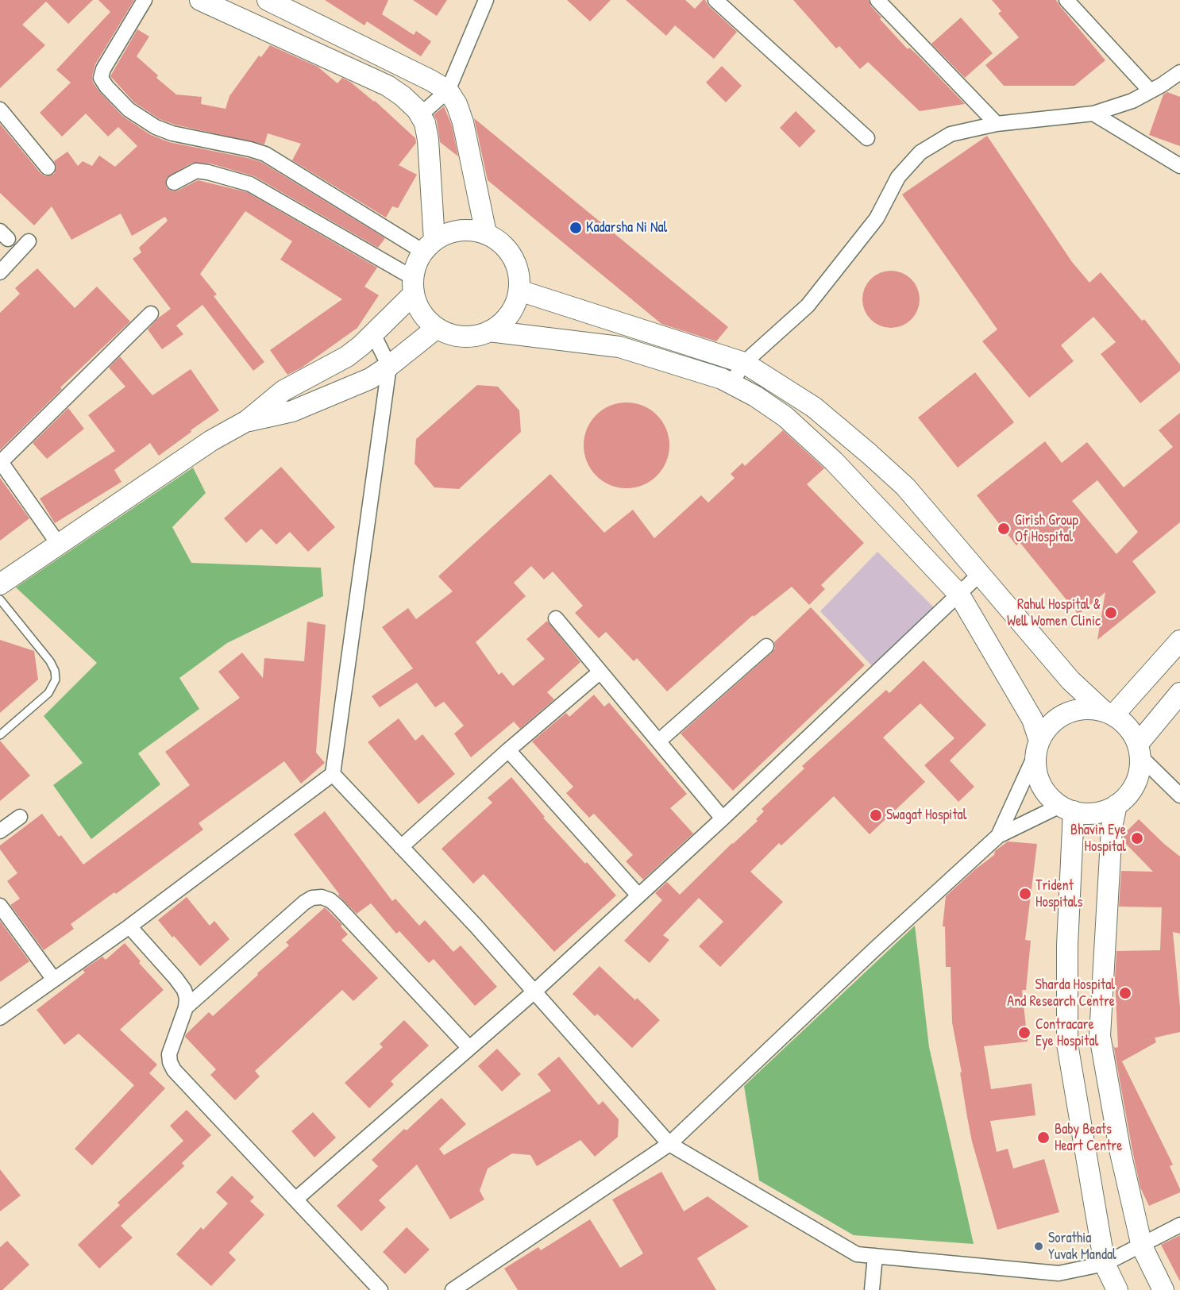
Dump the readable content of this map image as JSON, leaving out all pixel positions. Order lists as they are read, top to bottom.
{
  "places": [
    "Kadarsha Ni Nal",
    "Girish Group Of Hospital",
    "Rahul Hospital & Well Women Clinic",
    "Swagat Hospital",
    "Bhavin Eye Hospital",
    "Trident Hospitals",
    "Sharda Hospital And Research Centre",
    "Contracare Eye Hospital",
    "Baby Beats Heart Centre",
    "Sorathia Yuvak Mandal"
  ]
}
